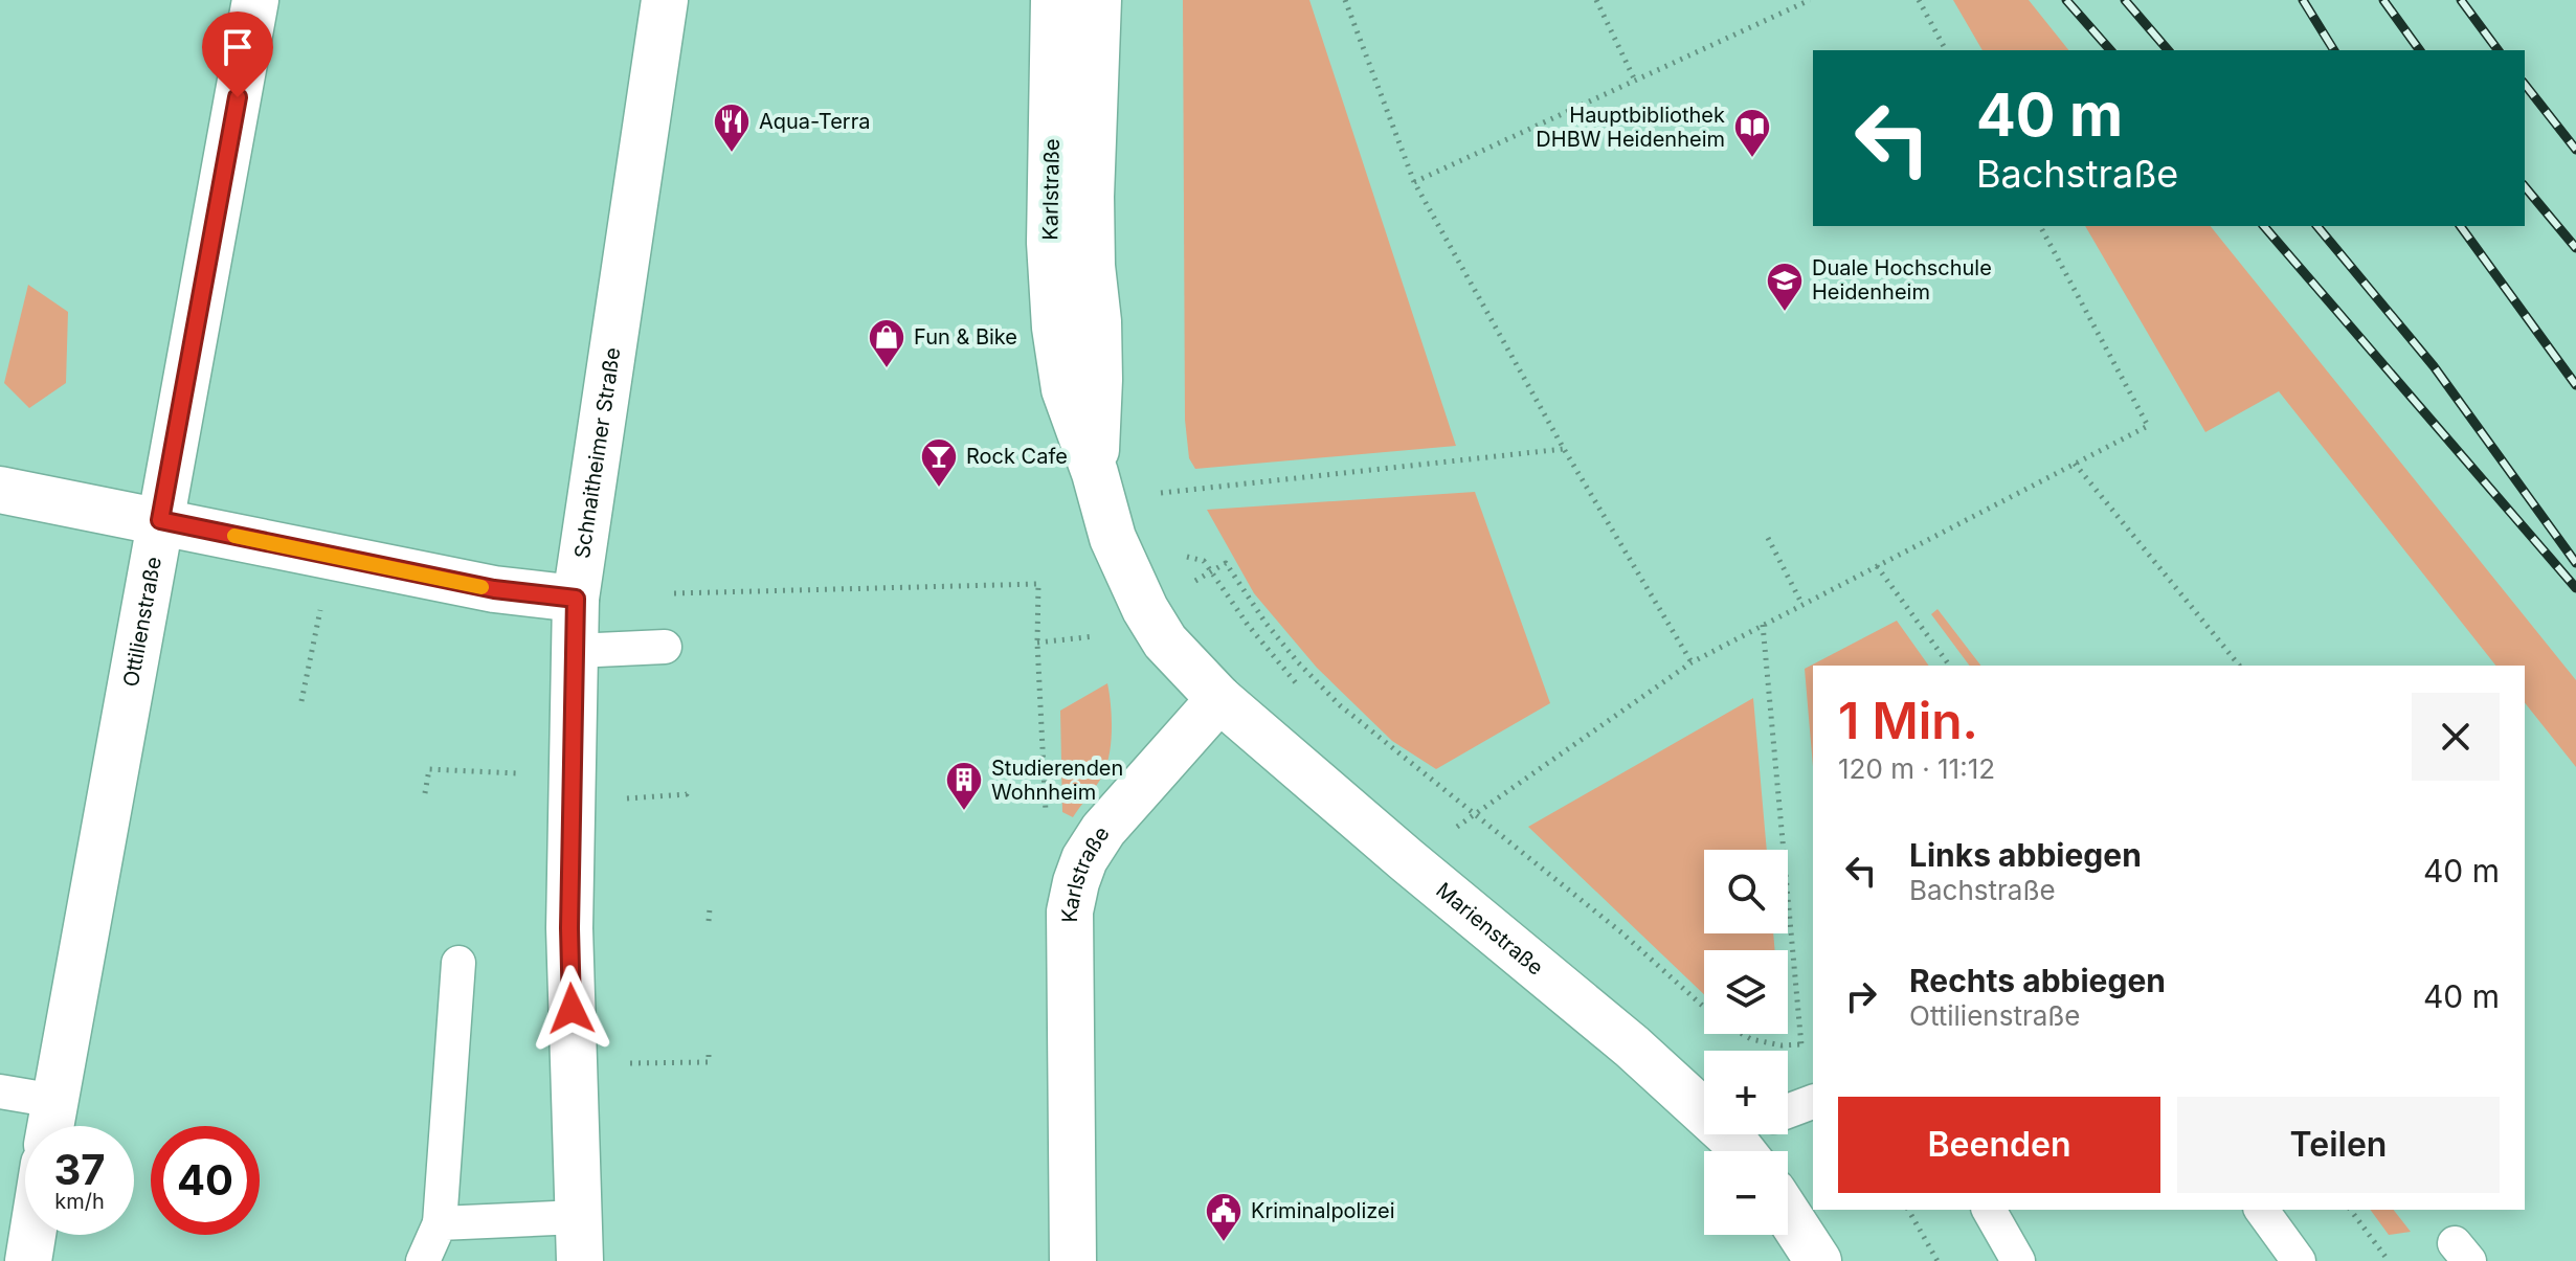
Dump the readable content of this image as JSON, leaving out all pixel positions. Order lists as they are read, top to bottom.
{
  "streets": {
    "street": [
      "Karlstraße",
      "Schnaitheimer Straße",
      "Ottilienstraße",
      "Marienstraße"
    ]
  },
  "crossings": [
    ["Karlstraße", "Marienstraße"]
  ],
  "places": {
    "restaurant": ["Aqua-Terra"],
    "library": ["Hauptbibliothek DHBW Heidenheim"],
    "school or university": ["Duale Hochschule Heidenheim"],
    "shop": ["Fun & Bike"],
    "bar": ["Rock Cafe"],
    "building": ["Studierenden Wohnheim"],
    "public building": ["Kriminalpolizei"]
  },
  "page": {
    "turn": ["40 m", "Bachstraße"],
    "heading": ["1 Min.", "120 m · 11:12"],
    "list": [
      {
        "name": "Links abbiegen",
        "note": "Bachstraße",
        "value": "40 m"
      },
      {
        "name": "Rechts abbiegen",
        "note": "Ottilienstraße",
        "value": "40 m"
      }
    ],
    "map_buttons": ["+", "−"],
    "buttons": ["Beenden", "Teilen"],
    "speed": "37 km/h",
    "limit": "40"
  }
}
